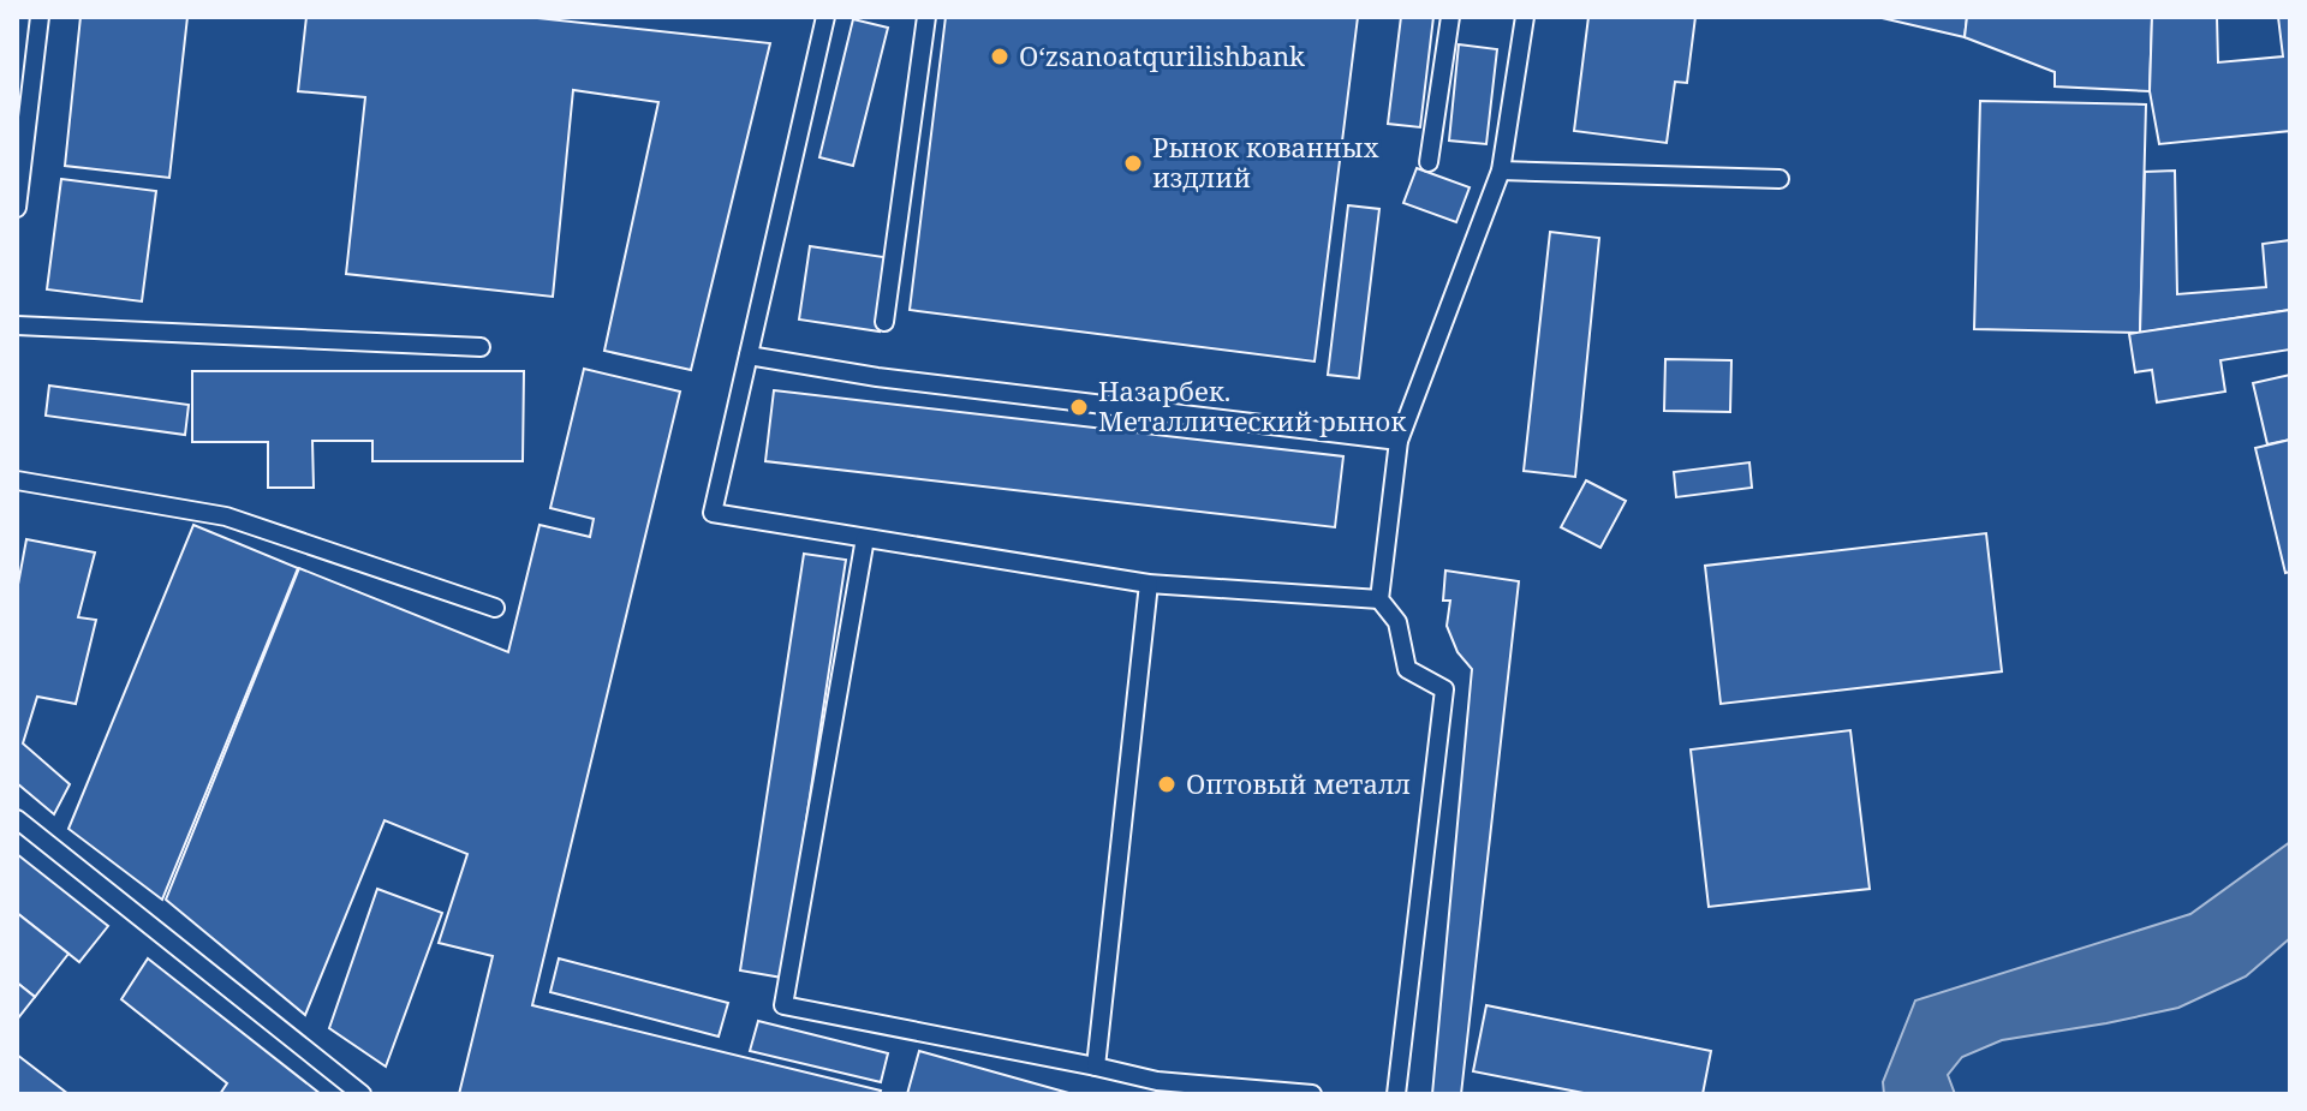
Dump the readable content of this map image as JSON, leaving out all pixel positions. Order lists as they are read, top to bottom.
{
  "places": [
    "Oʻzsanoatqurilishbank",
    "Рынок кованных издлий",
    "Назарбек. Металлический рынок",
    "Оптовый металл"
  ]
}
